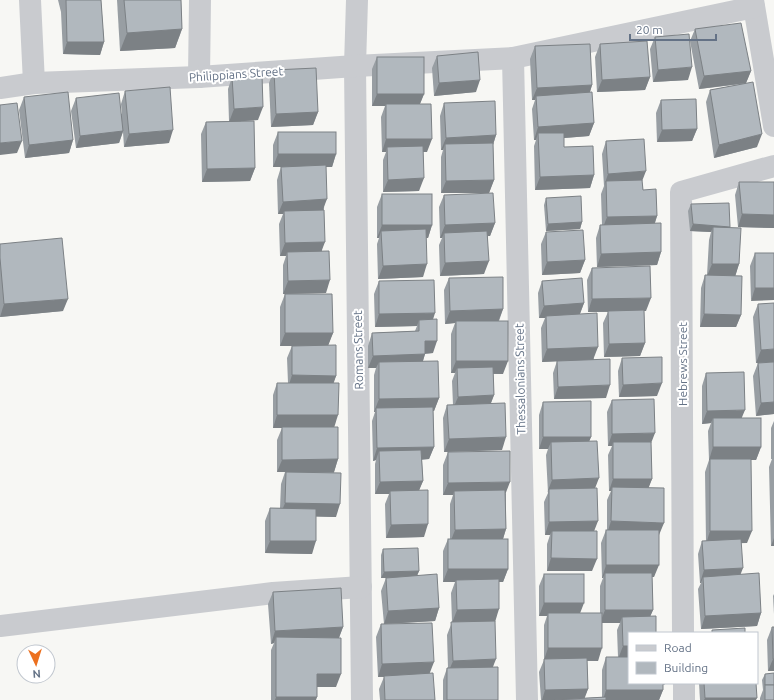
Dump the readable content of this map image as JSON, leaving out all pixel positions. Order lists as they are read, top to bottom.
{
  "streets": {
    "street": [
      "Philippians Street",
      "Romans Street",
      "Hebrews Street",
      "Thessalonians Street"
    ]
  },
  "crossings": [
    ["Philippians Street", "Romans Street"],
    ["Philippians Street", "Thessalonians Street"]
  ],
  "legend": ["Road", "Building"],
  "scale_bar": "20 m",
  "north": "bottom"
}
